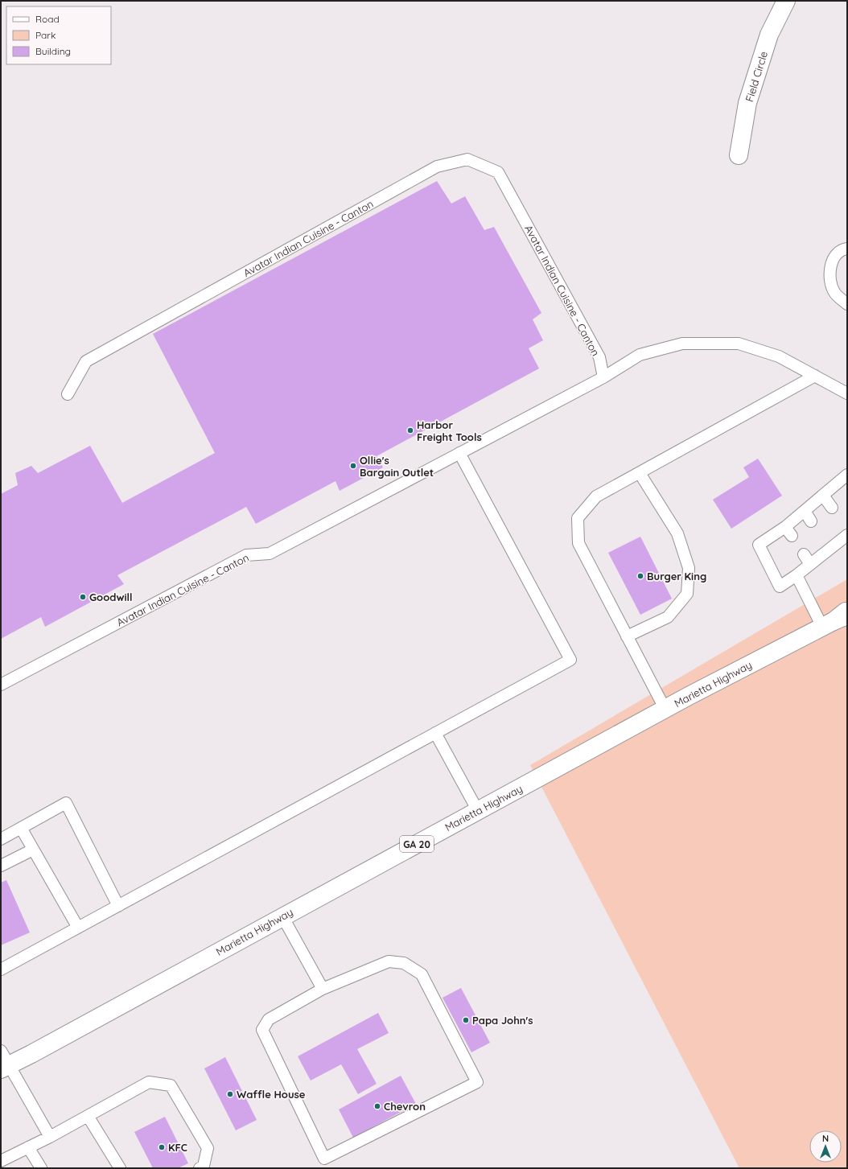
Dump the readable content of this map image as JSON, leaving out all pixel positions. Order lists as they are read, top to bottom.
{
  "streets": {
    "main road": ["Field Circle", "Marietta Highway", "GA 20"],
    "lane": ["Avatar Indian Cuisine - Canton"]
  },
  "places": [
    "Harbor Freight Tools",
    "Ollie's Bargain Outlet",
    "Burger King",
    "Goodwill",
    "Papa John's",
    "Waffle House",
    "Chevron",
    "KFC"
  ],
  "legend": ["Road", "Park", "Building"],
  "north": "top"
}
